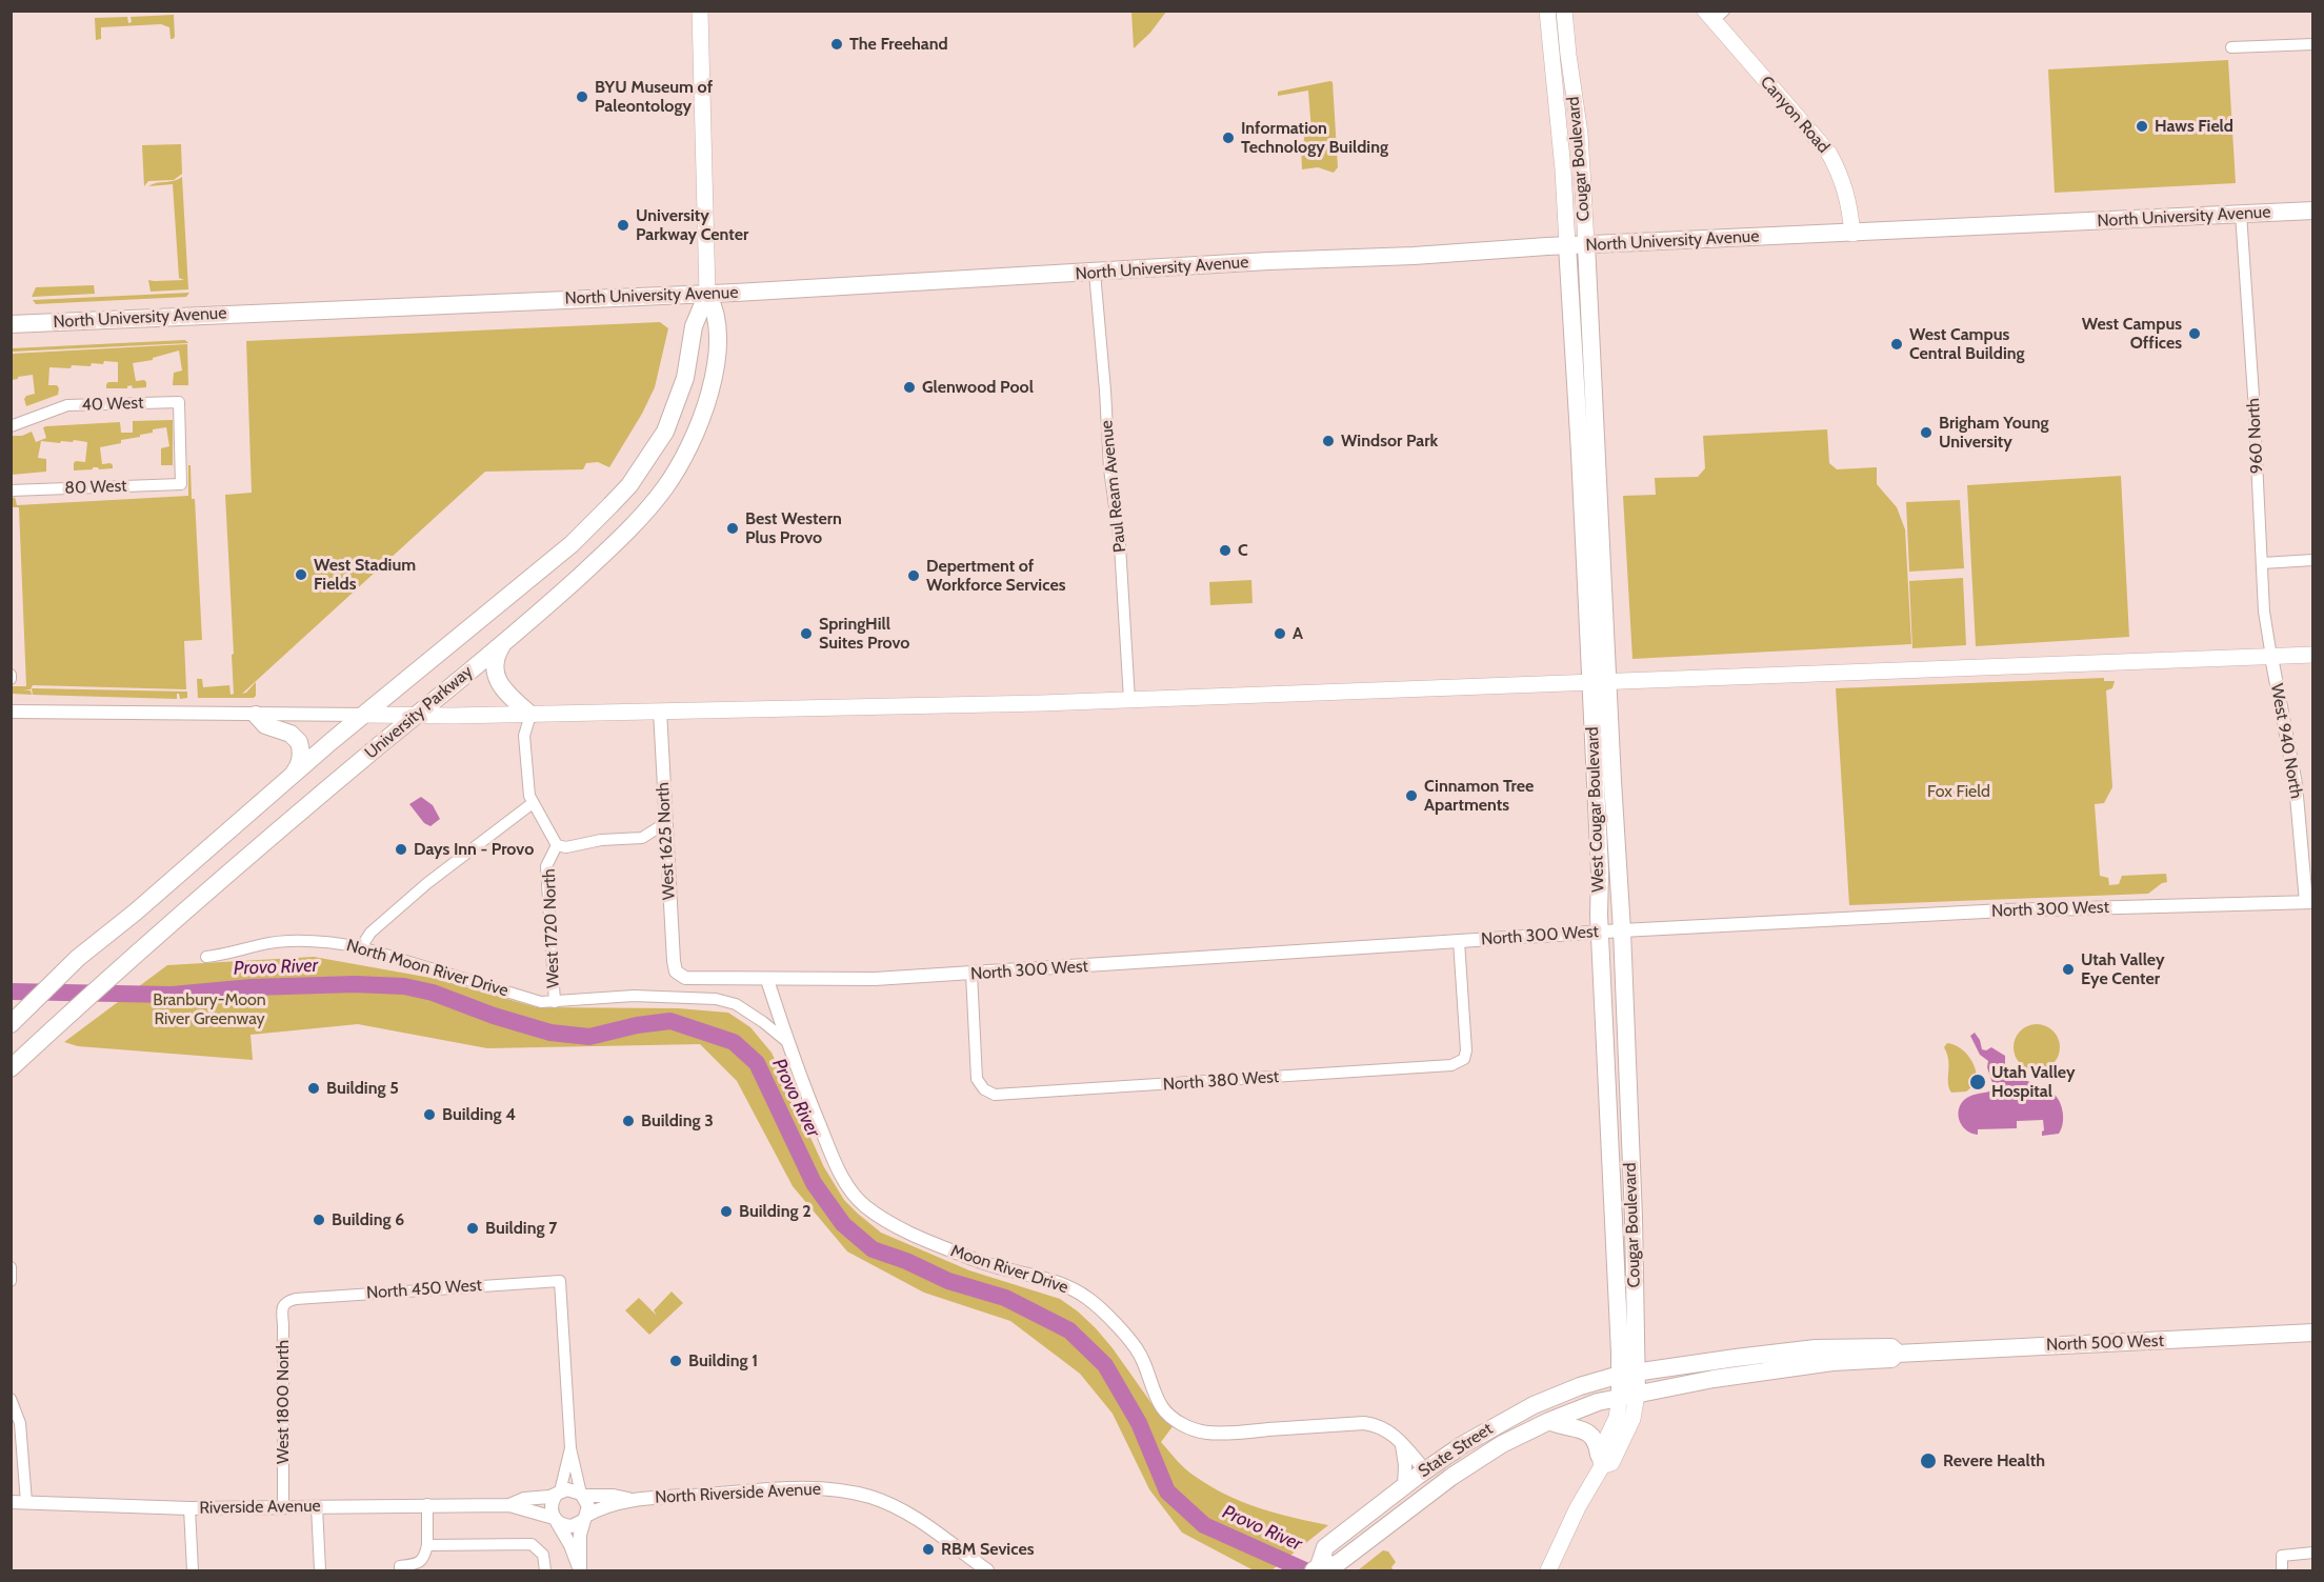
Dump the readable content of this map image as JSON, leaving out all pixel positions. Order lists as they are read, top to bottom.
{
  "streets": {
    "main road": [
      "Canyon Road",
      "Cougar Boulevard",
      "North University Avenue",
      "University Parkway",
      "West Cougar Boulevard",
      "North 500 West",
      "State Street"
    ],
    "street": [
      "40 West",
      "960 North",
      "Paul Ream Avenue",
      "80 West",
      "West 940 North",
      "West 1625 North",
      "North 300 West",
      "West 1720 North",
      "North Moon River Drive",
      "North 380 West",
      "Moon River Drive",
      "North 450 West",
      "West 1800 North",
      "North Riverside Avenue",
      "Riverside Avenue"
    ]
  },
  "crossings": [
    ["Canyon Road", "North University Avenue"],
    ["Cougar Boulevard", "North University Avenue"],
    ["Cougar Boulevard", "West Cougar Boulevard"],
    ["Cougar Boulevard", "North 500 West"],
    ["Cougar Boulevard", "State Street"],
    ["North University Avenue", "960 North"],
    ["North University Avenue", "Paul Ream Avenue"],
    ["North University Avenue", "University Parkway"],
    ["40 West", "80 West"],
    ["960 North", "West 940 North"],
    ["West 940 North", "North 300 West"],
    ["West Cougar Boulevard", "North 300 West"],
    ["West 1625 North", "North 300 West"],
    ["North 300 West", "North 380 West"],
    ["West 1720 North", "North Moon River Drive"],
    ["North Moon River Drive", "Moon River Drive"],
    ["Moon River Drive", "State Street"],
    ["North 450 West", "West 1800 North"],
    ["North 500 West", "State Street"],
    ["West 1800 North", "Riverside Avenue"],
    ["North Riverside Avenue", "Riverside Avenue"]
  ],
  "water": ["Provo River"],
  "parks": ["Fox Field", "Branbury-Moon River Greenway"],
  "places": [
    "The Freehand",
    "BYU Museum of Paleontology",
    "Haws Field",
    "Information Technology Building",
    "University Parkway Center",
    "West Campus Offices",
    "West Campus Central Building",
    "Glenwood Pool",
    "Brigham Young University",
    "Windsor Park",
    "Best Western Plus Provo",
    "C",
    "West Stadium Fields",
    "Depertment of Workforce Services",
    "SpringHill Suites Provo",
    "A",
    "Cinnamon Tree Apartments",
    "Days Inn - Provo",
    "Utah Valley Eye Center",
    "Utah Valley Hospital",
    "Building 5",
    "Building 4",
    "Building 3",
    "Building 2",
    "Building 6",
    "Building 7",
    "Building 1",
    "Revere Health",
    "RBM Sevices"
  ]
}
